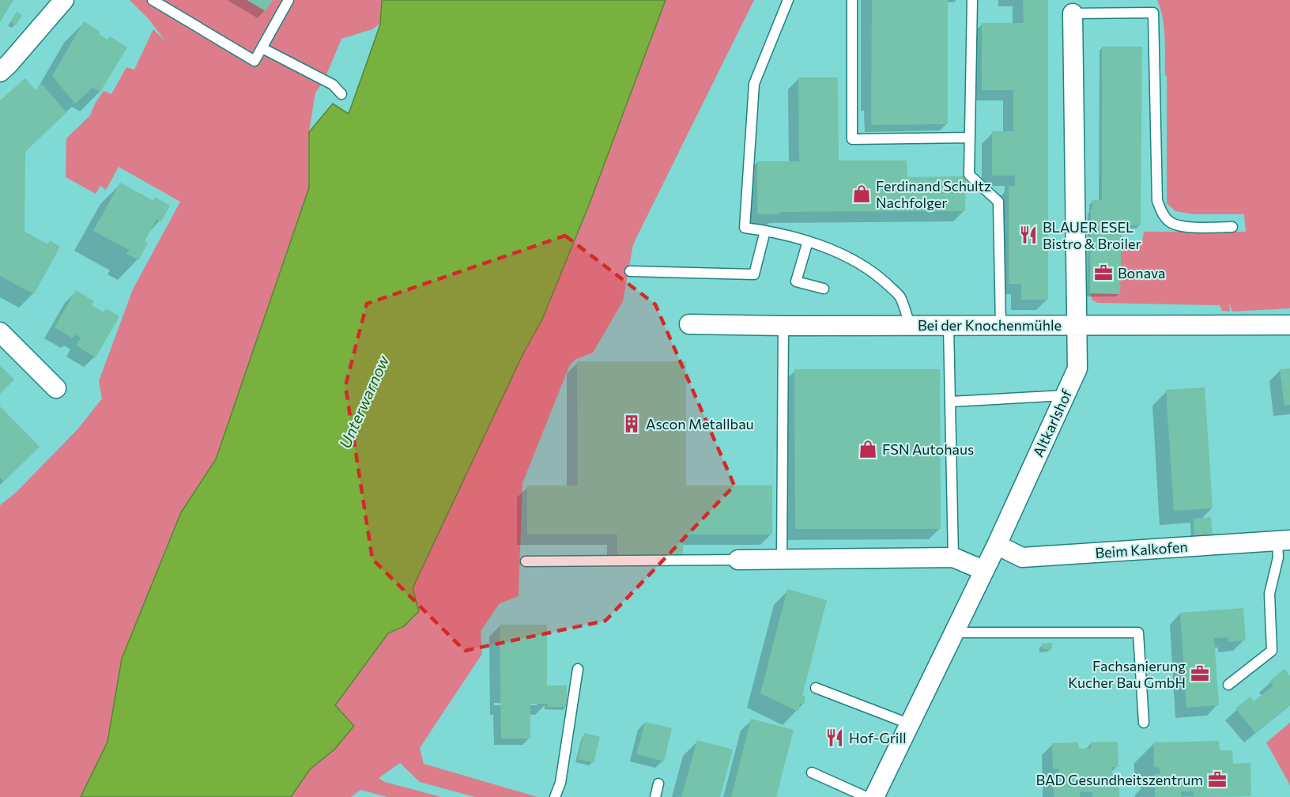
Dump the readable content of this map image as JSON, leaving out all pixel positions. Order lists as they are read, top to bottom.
{
  "streets": {
    "street": ["Bei der Knochenmühle", "Altkarlshof", "Beim Kalkofen"]
  },
  "crossings": [
    ["Bei der Knochenmühle", "Altkarlshof"],
    ["Altkarlshof", "Beim Kalkofen"]
  ],
  "water": ["Unterwarnow"],
  "places": {
    "shop": ["Ferdinand Schultz Nachfolger", "FSN Autohaus"],
    "restaurant": ["BLAUER ESEL Bistro & Broiler", "Hof-Grill"],
    "office": ["Bonava", "Fachsanierung Kucher Bau GmbH", "BAD Gesundheitszentrum"],
    "building": ["Ascon Metallbau"]
  }
}
